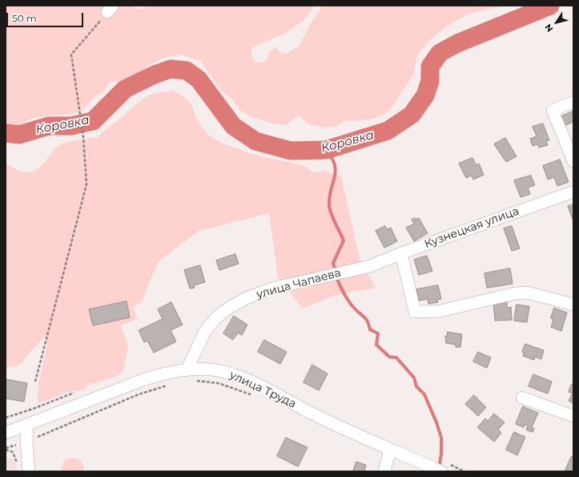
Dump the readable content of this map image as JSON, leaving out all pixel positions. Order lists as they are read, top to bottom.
{
  "streets": {
    "street": ["Кузнецкая улица", "улица Чапаева", "улица Труда"]
  },
  "crossings": [
    ["Кузнецкая улица", "улица Чапаева"],
    ["улица Чапаева", "улица Труда"]
  ],
  "water": ["Коровка"],
  "scale_bar": "50 m",
  "north": "bottom left"
}
